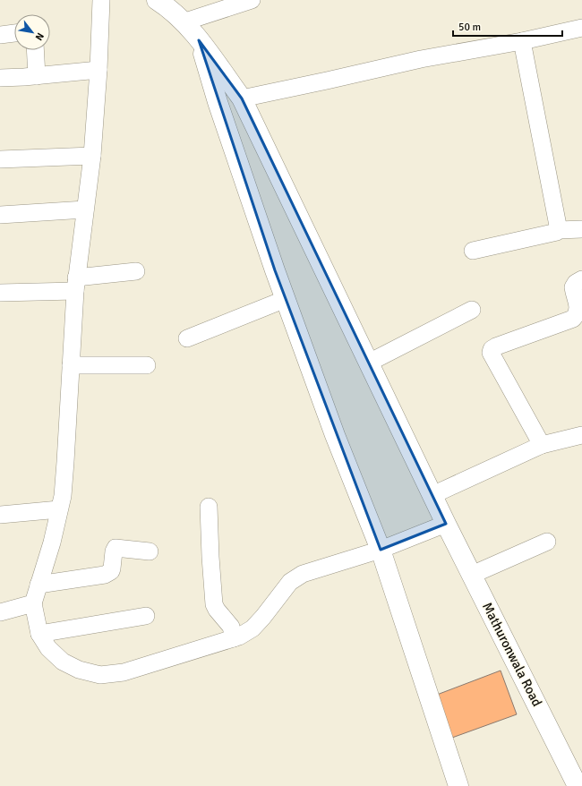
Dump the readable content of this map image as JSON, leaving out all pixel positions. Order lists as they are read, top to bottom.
{
  "streets": {
    "street": ["Mathuronwala Road"]
  },
  "scale_bar": "50 m",
  "north": "bottom right"
}
